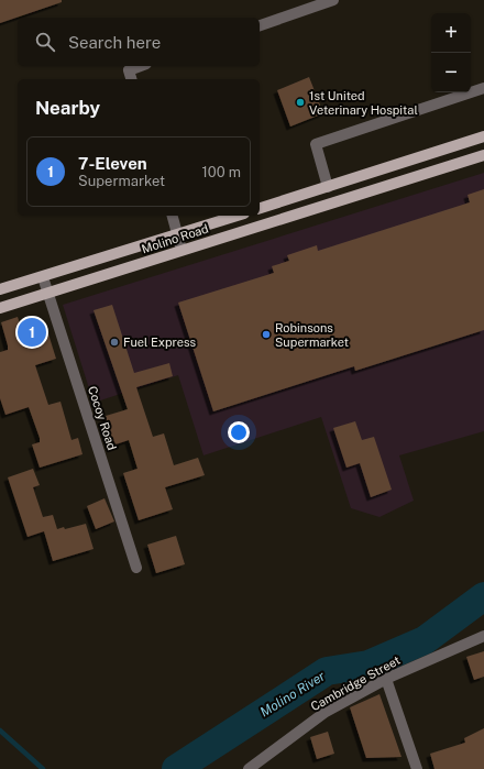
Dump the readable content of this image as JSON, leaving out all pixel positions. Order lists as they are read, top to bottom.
{
  "streets": {
    "main road": ["Molino Road"],
    "street": ["Cocoy Road", "Cambridge Street"]
  },
  "crossings": [
    ["Molino Road", "Cocoy Road"]
  ],
  "water": ["Molino River"],
  "places": ["1st United Veterinary Hospital", "Robinsons Supermarket", "Fuel Express"],
  "page": {
    "map_buttons": ["+", "−"],
    "search": "Search here",
    "heading": "Nearby",
    "list": [
      {
        "mark": "1",
        "name": "7-Eleven",
        "note": "Supermarket",
        "value": "100 m"
      }
    ],
    "pins": "1"
  }
}
